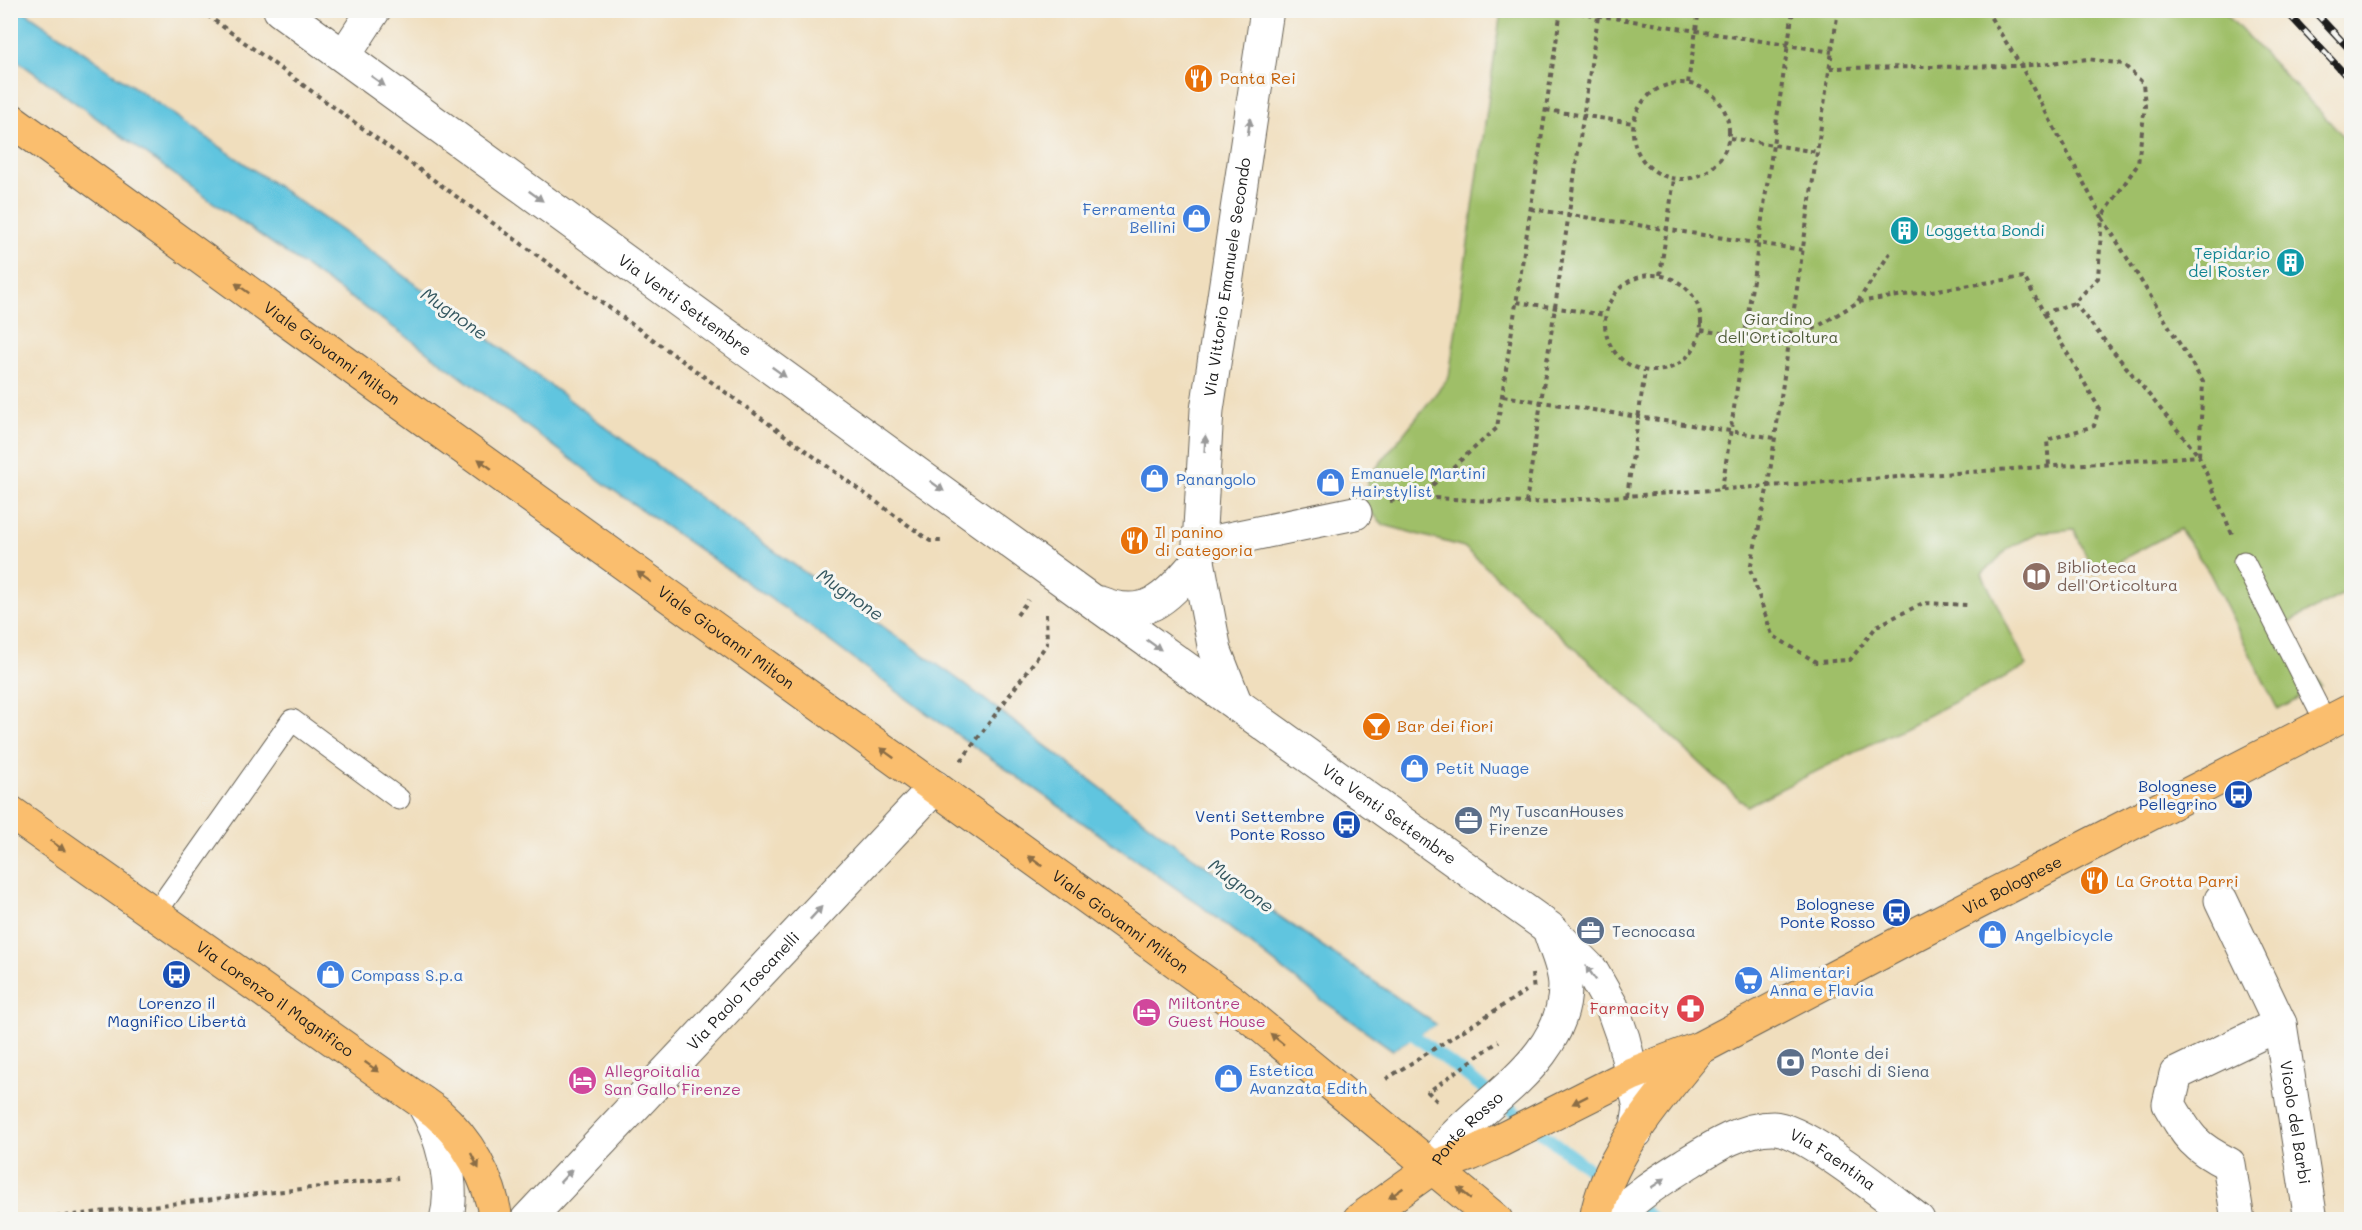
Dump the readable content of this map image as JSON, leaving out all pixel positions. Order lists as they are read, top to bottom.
{
  "streets": {
    "main road": [
      "Viale Giovanni Milton",
      "Via Bolognese",
      "Via Lorenzo il Magnifico",
      "Ponte Rosso"
    ],
    "street": [
      "Via Vittorio Emanuele Secondo",
      "Via Venti Settembre",
      "Via Paolo Toscanelli",
      "Vicolo del Barbi",
      "Via Faentina"
    ]
  },
  "crossings": [
    ["Via Vittorio Emanuele Secondo", "Via Venti Settembre"],
    ["Via Venti Settembre", "Ponte Rosso"],
    ["Viale Giovanni Milton", "Via Paolo Toscanelli"],
    ["Viale Giovanni Milton", "Ponte Rosso"],
    ["Via Bolognese", "Ponte Rosso"]
  ],
  "one_way": [
    "Via Vittorio Emanuele Secondo",
    "Viale Giovanni Milton",
    "Via Paolo Toscanelli",
    "Via Lorenzo il Magnifico",
    "Ponte Rosso",
    "Via Faentina"
  ],
  "water": ["Mugnone"],
  "parks": ["Giardino dell'Orticoltura"],
  "places": {
    "restaurant": ["Panta Rei", "Il panino di categoria", "La Grotta Parri"],
    "shop": [
      "Ferramenta Bellini",
      "Panangolo",
      "Emanuele Martini Hairstylist",
      "Petit Nuage",
      "Angelbicycle",
      "Compass S.p.a",
      "Estetica Avanzata Edith"
    ],
    "building": ["Loggetta Bondi", "Tepidario del Roster"],
    "library": ["Biblioteca dell'Orticoltura"],
    "bar": ["Bar dei fiori"],
    "bus stop": [
      "Bolognese Pellegrino",
      "Venti Settembre Ponte Rosso",
      "Bolognese Ponte Rosso",
      "Lorenzo il Magnifico Libertà"
    ],
    "office": ["My TuscanHouses Firenze", "Tecnocasa"],
    "supermarket": ["Alimentari Anna e Flavia"],
    "pharmacy": ["Farmacity"],
    "hotel": ["Miltontre Guest House", "Allegroitalia San Gallo Firenze"],
    "bank": ["Monte dei Paschi di Siena"]
  }
}
